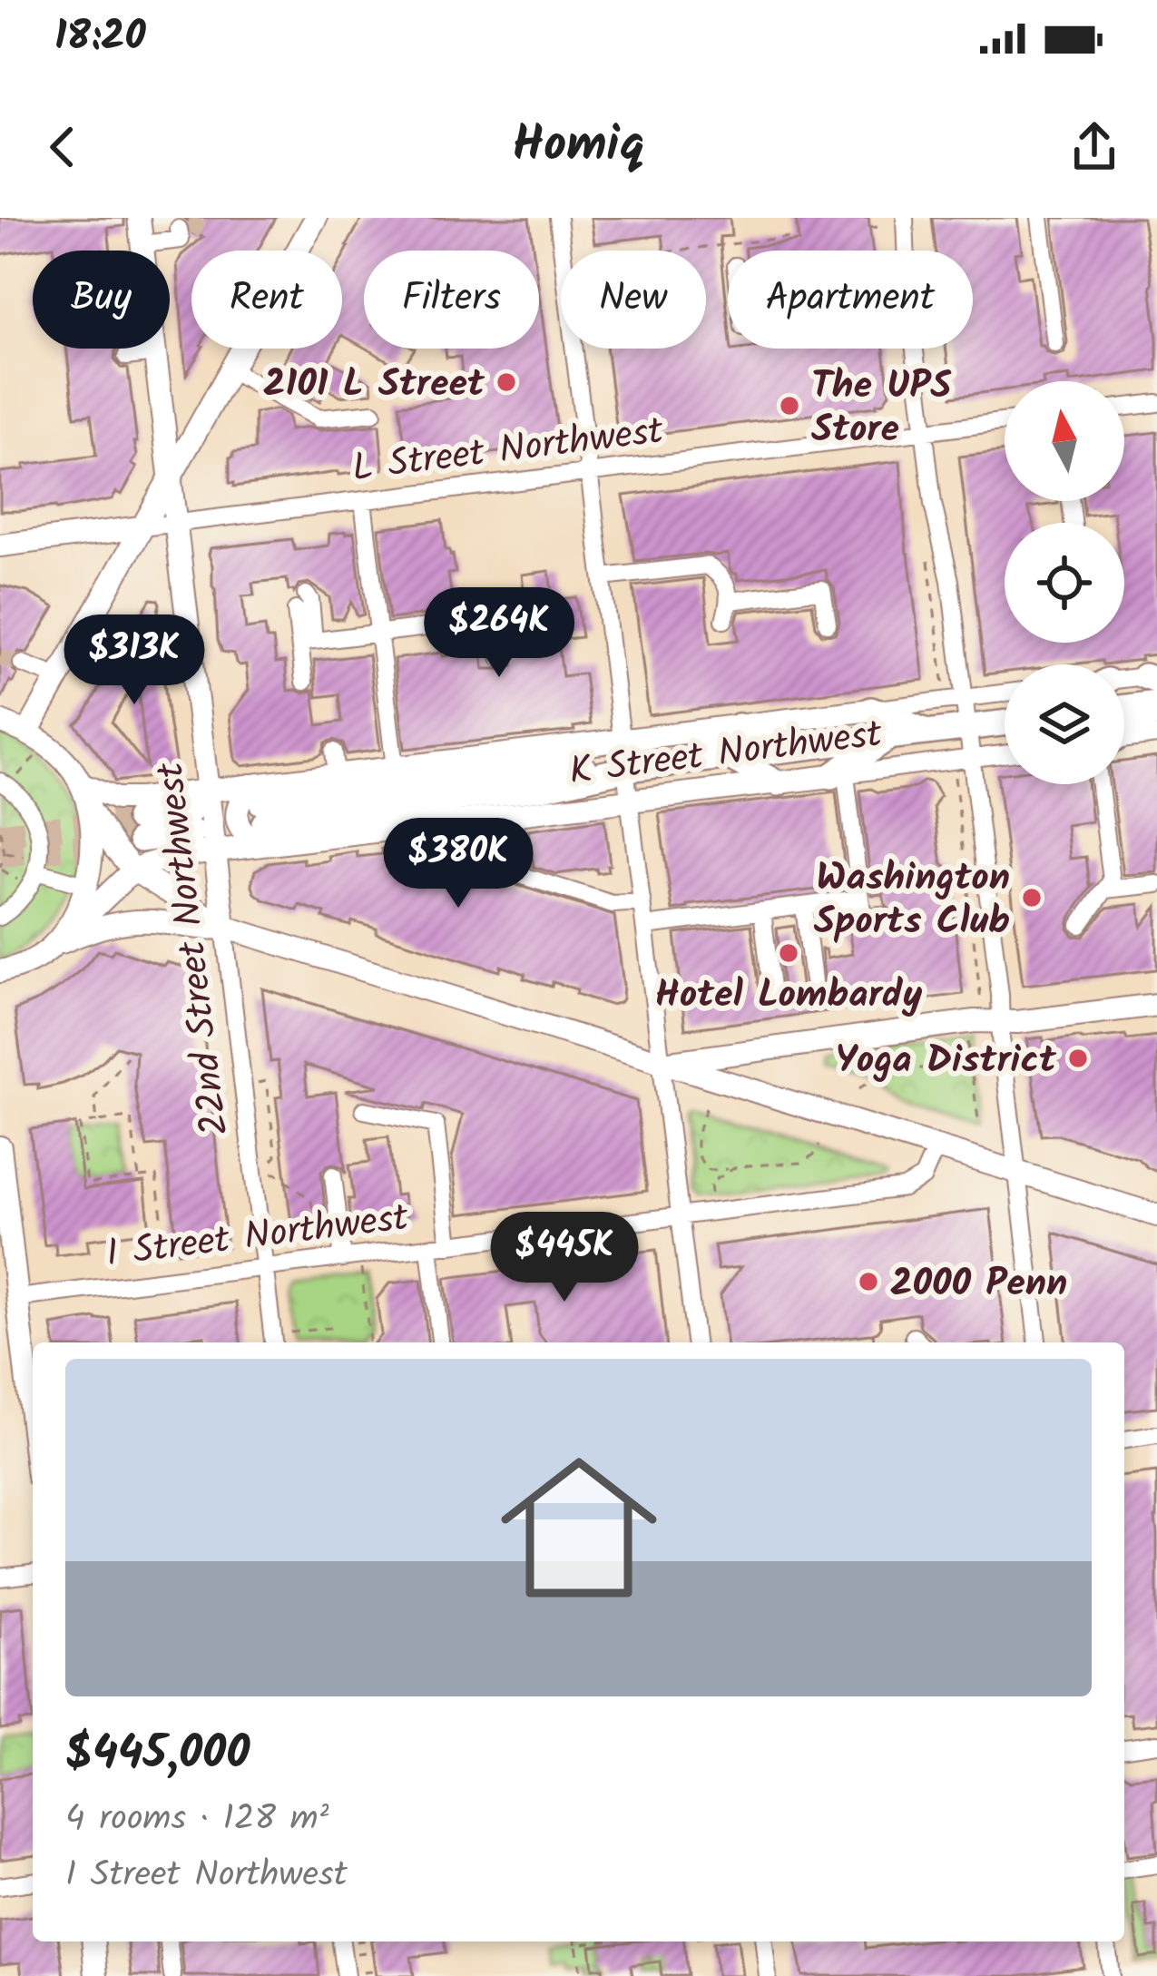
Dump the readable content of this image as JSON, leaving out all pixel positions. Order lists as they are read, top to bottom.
{
  "streets": {
    "highway": ["K Street Northwest"],
    "main road": ["L Street Northwest", "22nd Street Northwest"],
    "street": ["I Street Northwest"]
  },
  "crossings": [
    ["L Street Northwest", "22nd Street Northwest"],
    ["K Street Northwest", "22nd Street Northwest"],
    ["22nd Street Northwest", "I Street Northwest"]
  ],
  "places": [
    "2101 L Street",
    "The UPS Store",
    "Washington Sports Club",
    "Hotel Lombardy",
    "Yoga District",
    "2000 Penn"
  ],
  "north": "top",
  "page": {
    "status": "18:20",
    "header": "Homiq",
    "chip": [
      "Buy",
      "Rent",
      "Filters",
      "New",
      "Apartment"
    ],
    "price": [
      "$264K",
      "$313K",
      "$380K",
      "$445K"
    ],
    "list": [
      {
        "name": "$445,000",
        "note": "4 rooms · 128 m² · I Street Northwest"
      }
    ]
  }
}
